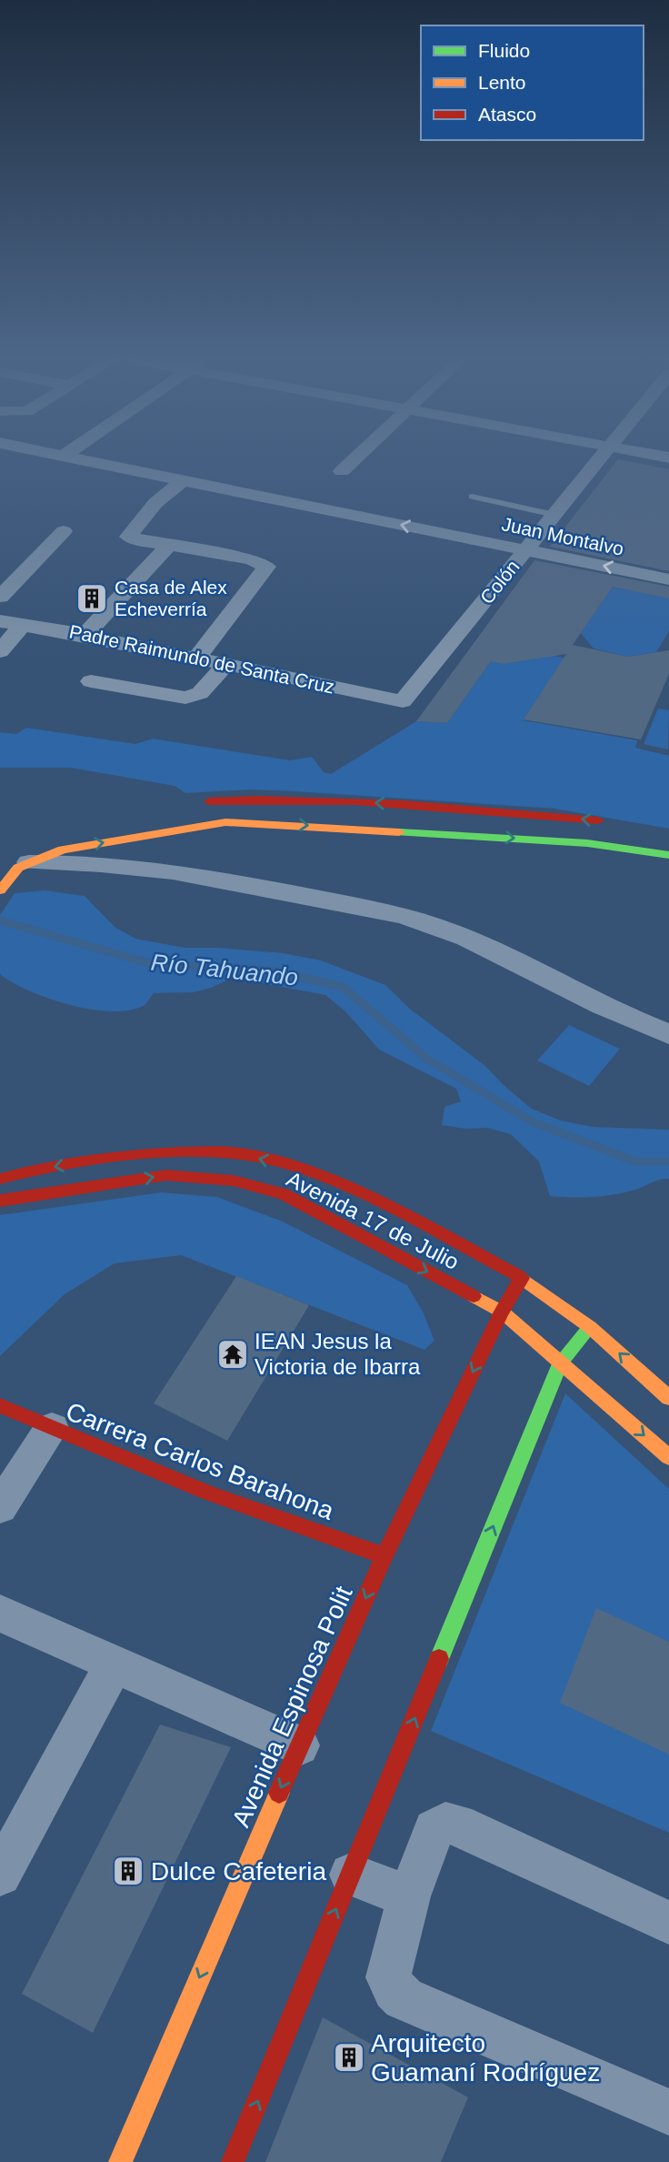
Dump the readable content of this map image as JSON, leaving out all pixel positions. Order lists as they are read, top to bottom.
{
  "streets": {
    "main road": ["Avenida 17 de Julio", "Carrera Carlos Barahona", "Avenida Espinosa Polit"],
    "street": ["Juan Montalvo", "Colón", "Padre Raimundo de Santa Cruz"]
  },
  "crossings": [
    ["Juan Montalvo", "Colón"],
    ["Colón", "Padre Raimundo de Santa Cruz"],
    ["Avenida 17 de Julio", "Avenida Espinosa Polit"],
    ["Carrera Carlos Barahona", "Avenida Espinosa Polit"]
  ],
  "one_way": ["Juan Montalvo"],
  "water": ["Río Tahuando"],
  "places": {
    "building": ["Casa de Alex Echeverría", "Dulce Cafeteria", "Arquitecto Guamaní Rodríguez"],
    "temple": ["IEAN Jesus la Victoria de Ibarra"]
  },
  "legend": ["Fluido", "Lento", "Atasco"]
}
